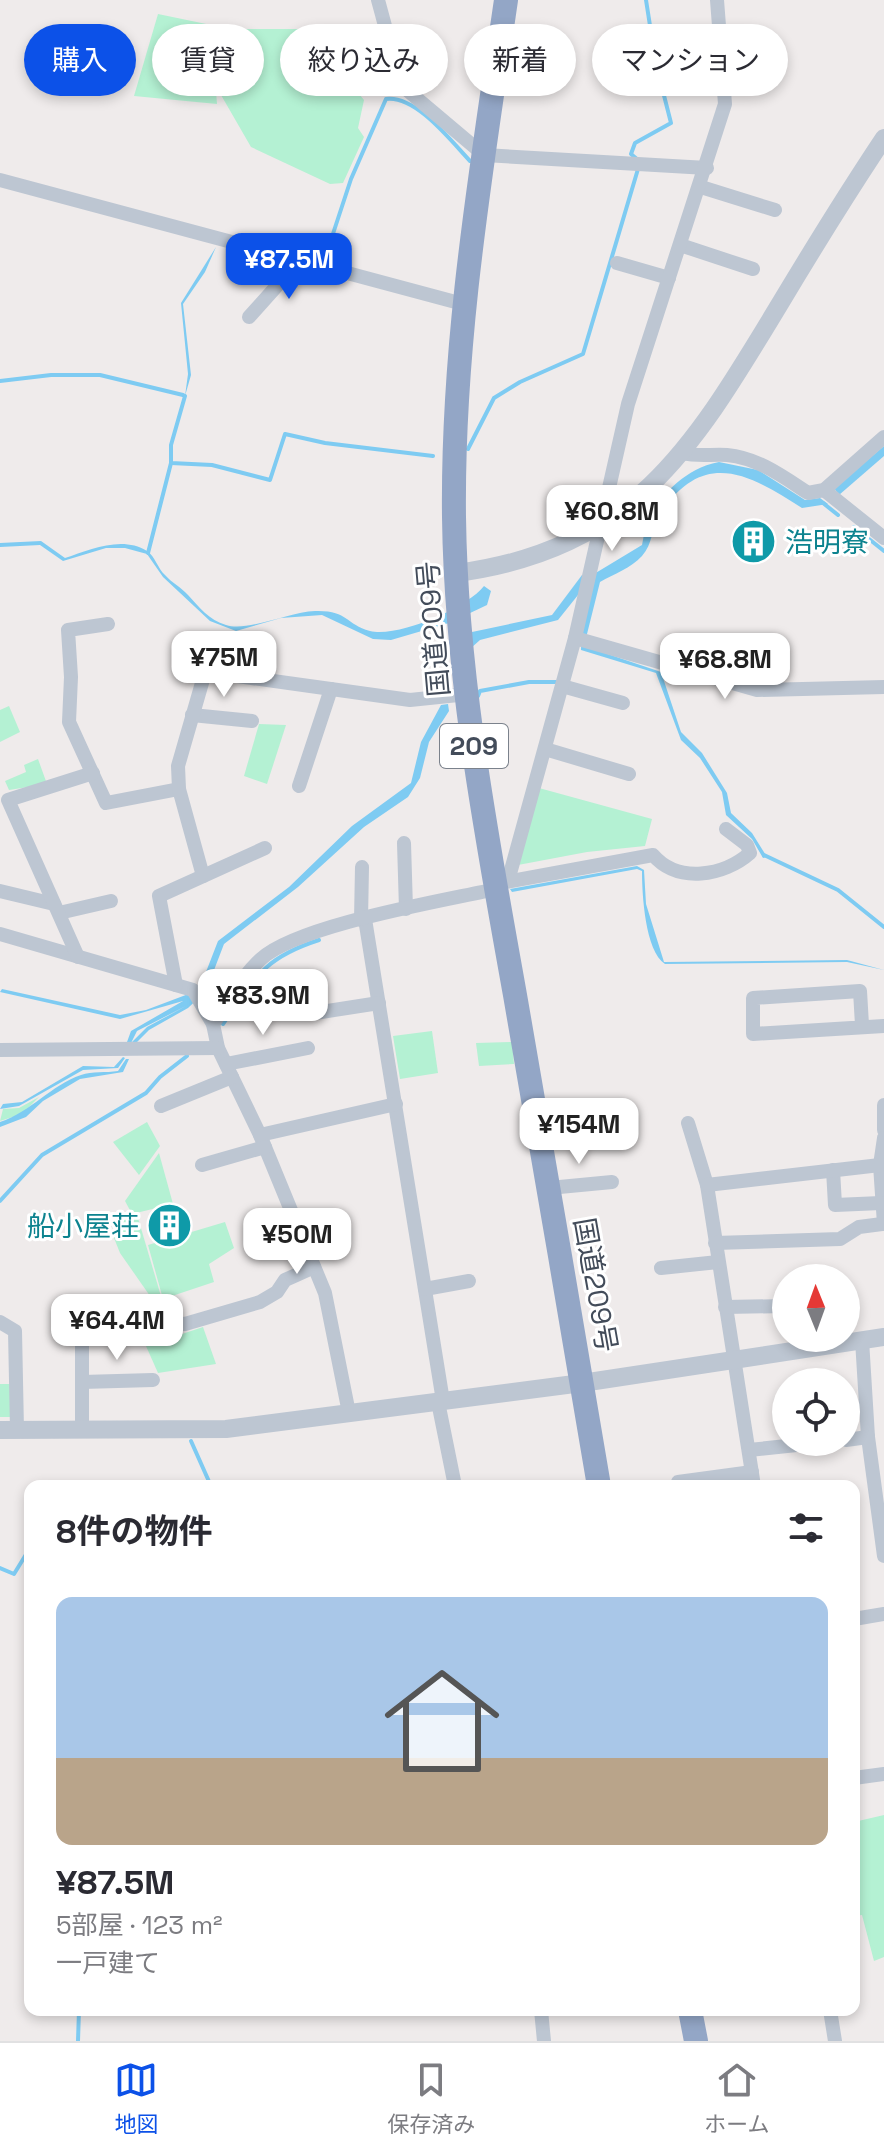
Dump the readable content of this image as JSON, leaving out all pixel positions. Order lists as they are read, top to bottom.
{
  "streets": {
    "highway": ["国道209号", "209"]
  },
  "places": {
    "building": ["浩明寮", "船小屋荘"]
  },
  "north": "top",
  "page": {
    "chip": [
      "購入",
      "賃貸",
      "絞り込み",
      "新着",
      "マンション"
    ],
    "price": [
      "¥87.5M",
      "¥60.8M",
      "¥75M",
      "¥68.8M",
      "¥83.9M",
      "¥154M",
      "¥50M",
      "¥64.4M"
    ],
    "heading": "8件の物件",
    "list": [
      {
        "name": "¥87.5M",
        "note": "5部屋 · 123 m² · 一戸建て"
      }
    ],
    "tabs": ["地図", "保存済み", "ホーム"]
  }
}
